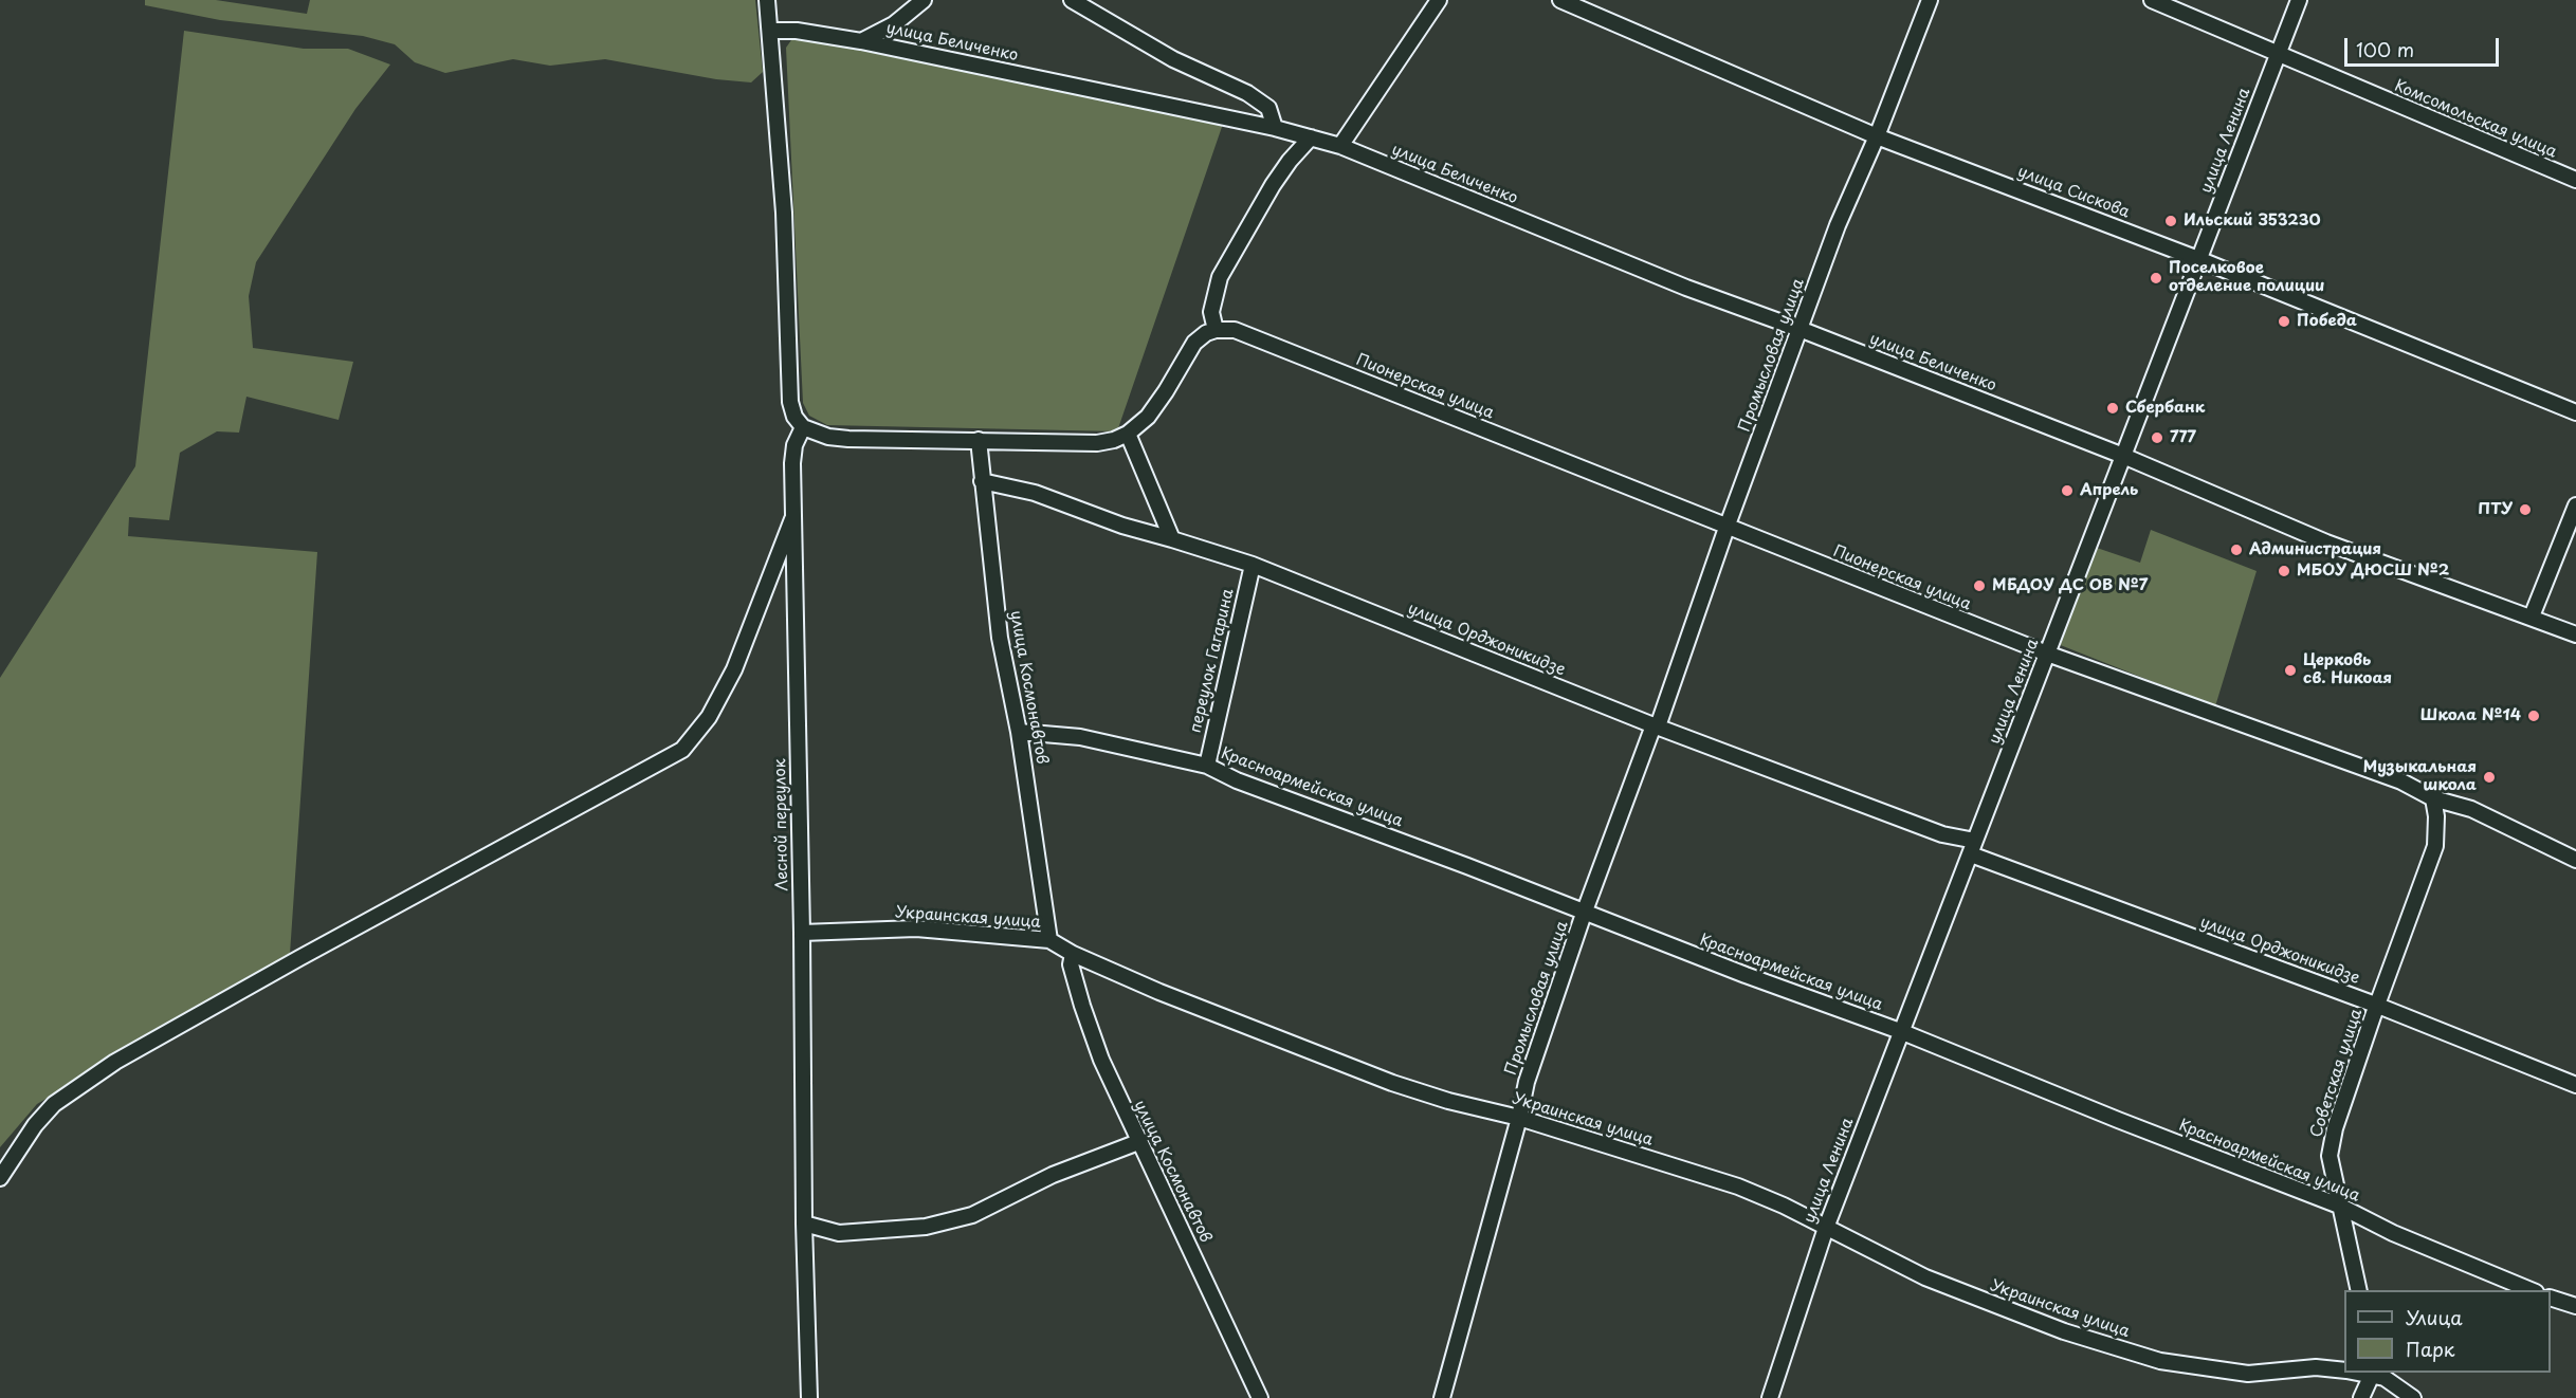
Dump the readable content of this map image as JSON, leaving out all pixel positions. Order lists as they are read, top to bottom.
{
  "streets": {
    "street": [
      "улица Беличенко",
      "Комсомольская улица",
      "улица Ленина",
      "улица Сискова",
      "Промысловая улица",
      "Пионерская улица",
      "улица Орджоникидзе",
      "переулок Гагарина",
      "улица Космонавтов",
      "Красноармейская улица",
      "Лесной переулок",
      "Украинская улица",
      "Советская улица"
    ]
  },
  "crossings": [
    ["улица Беличенко", "улица Ленина"],
    ["улица Беличенко", "Промысловая улица"],
    ["Комсомольская улица", "улица Ленина"],
    ["улица Ленина", "улица Сискова"],
    ["улица Ленина", "Пионерская улица"],
    ["улица Ленина", "улица Орджоникидзе"],
    ["улица Ленина", "Красноармейская улица"],
    ["улица Ленина", "Украинская улица"],
    ["улица Сискова", "Промысловая улица"],
    ["Промысловая улица", "Пионерская улица"],
    ["Промысловая улица", "улица Орджоникидзе"],
    ["Промысловая улица", "Красноармейская улица"],
    ["Промысловая улица", "Украинская улица"],
    ["Пионерская улица", "Советская улица"],
    ["улица Орджоникидзе", "переулок Гагарина"],
    ["улица Орджоникидзе", "улица Космонавтов"],
    ["улица Орджоникидзе", "Советская улица"],
    ["переулок Гагарина", "Красноармейская улица"],
    ["улица Космонавтов", "Красноармейская улица"],
    ["улица Космонавтов", "Украинская улица"],
    ["Красноармейская улица", "Советская улица"],
    ["Лесной переулок", "Украинская улица"]
  ],
  "places": [
    "Ильский 353230",
    "Поселковое отделение полиции",
    "Победа",
    "Сбербанк",
    "777",
    "Апрель",
    "ПТУ",
    "Администрация",
    "МБОУ ДЮСШ №2",
    "МБДОУ ДС ОВ №7",
    "Церковь св. Никоая",
    "Школа №14",
    "Музыкальная школа"
  ],
  "legend": ["Улица", "Парк"],
  "scale_bar": "100 m"
}
